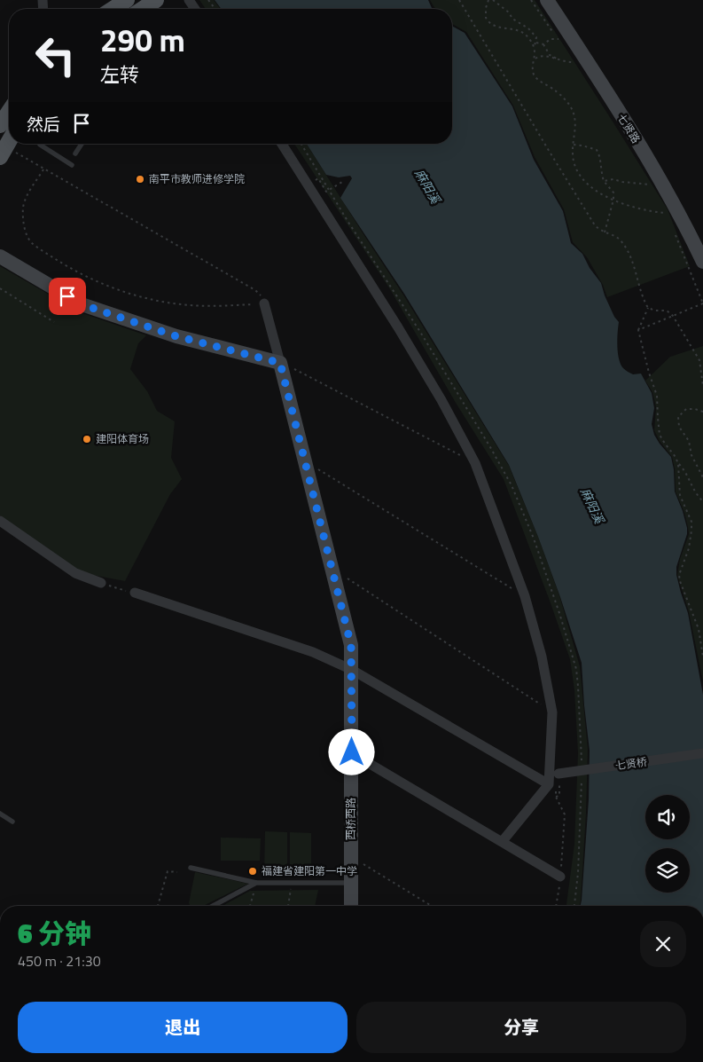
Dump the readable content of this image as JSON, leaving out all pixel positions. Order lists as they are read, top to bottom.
{
  "streets": {
    "main road": ["七贤路", "西桥西路"],
    "street": ["七贤桥"]
  },
  "water": ["麻阳溪"],
  "places": ["南平市教师进修学院", "建阳体育场", "福建省建阳第一中学"],
  "page": {
    "turn": ["290 m", "左转"],
    "then": "然后",
    "heading": ["6 分钟", "450 m · 21:30"],
    "buttons": ["退出", "分享"]
  }
}
